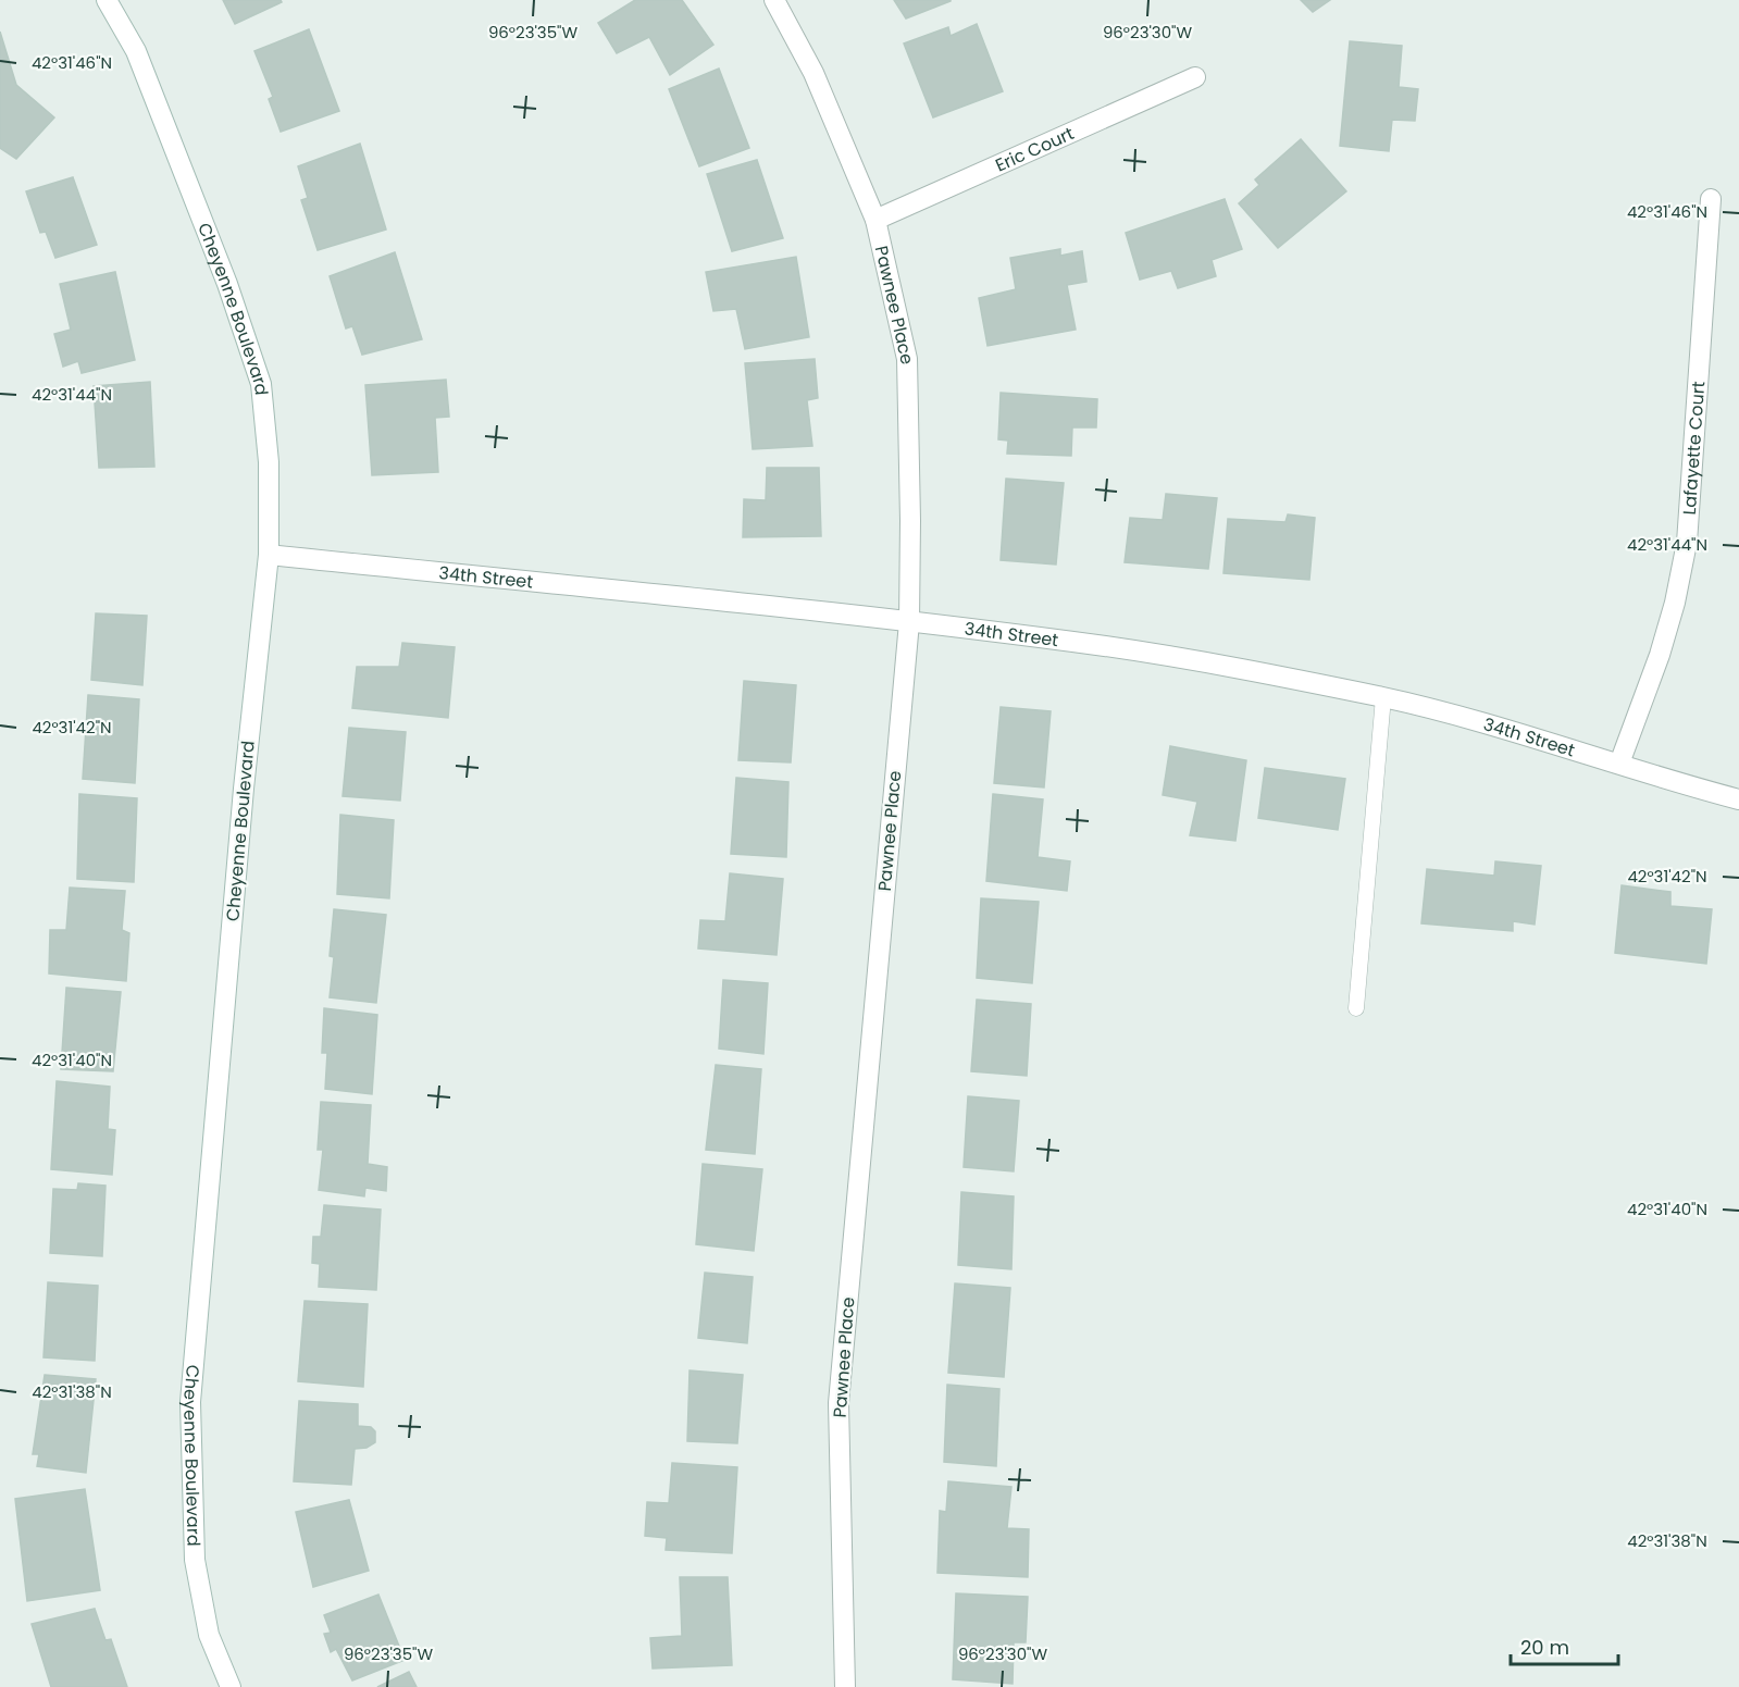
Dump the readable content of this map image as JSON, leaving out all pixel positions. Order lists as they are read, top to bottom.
{
  "streets": {
    "street": [
      "Eric Court",
      "Pawnee Place",
      "Cheyenne Boulevard",
      "Lafayette Court",
      "34th Street"
    ]
  },
  "crossings": [
    ["Eric Court", "Pawnee Place"],
    ["Pawnee Place", "34th Street"],
    ["Cheyenne Boulevard", "34th Street"],
    ["Lafayette Court", "34th Street"]
  ],
  "scale_bar": "20 m",
  "coordinates": [
    "96°23'35\"W",
    "96°23'30\"W",
    "42°31'46\"N",
    "42°31'44\"N",
    "42°31'42\"N",
    "42°31'40\"N",
    "42°31'38\"N"
  ]
}
